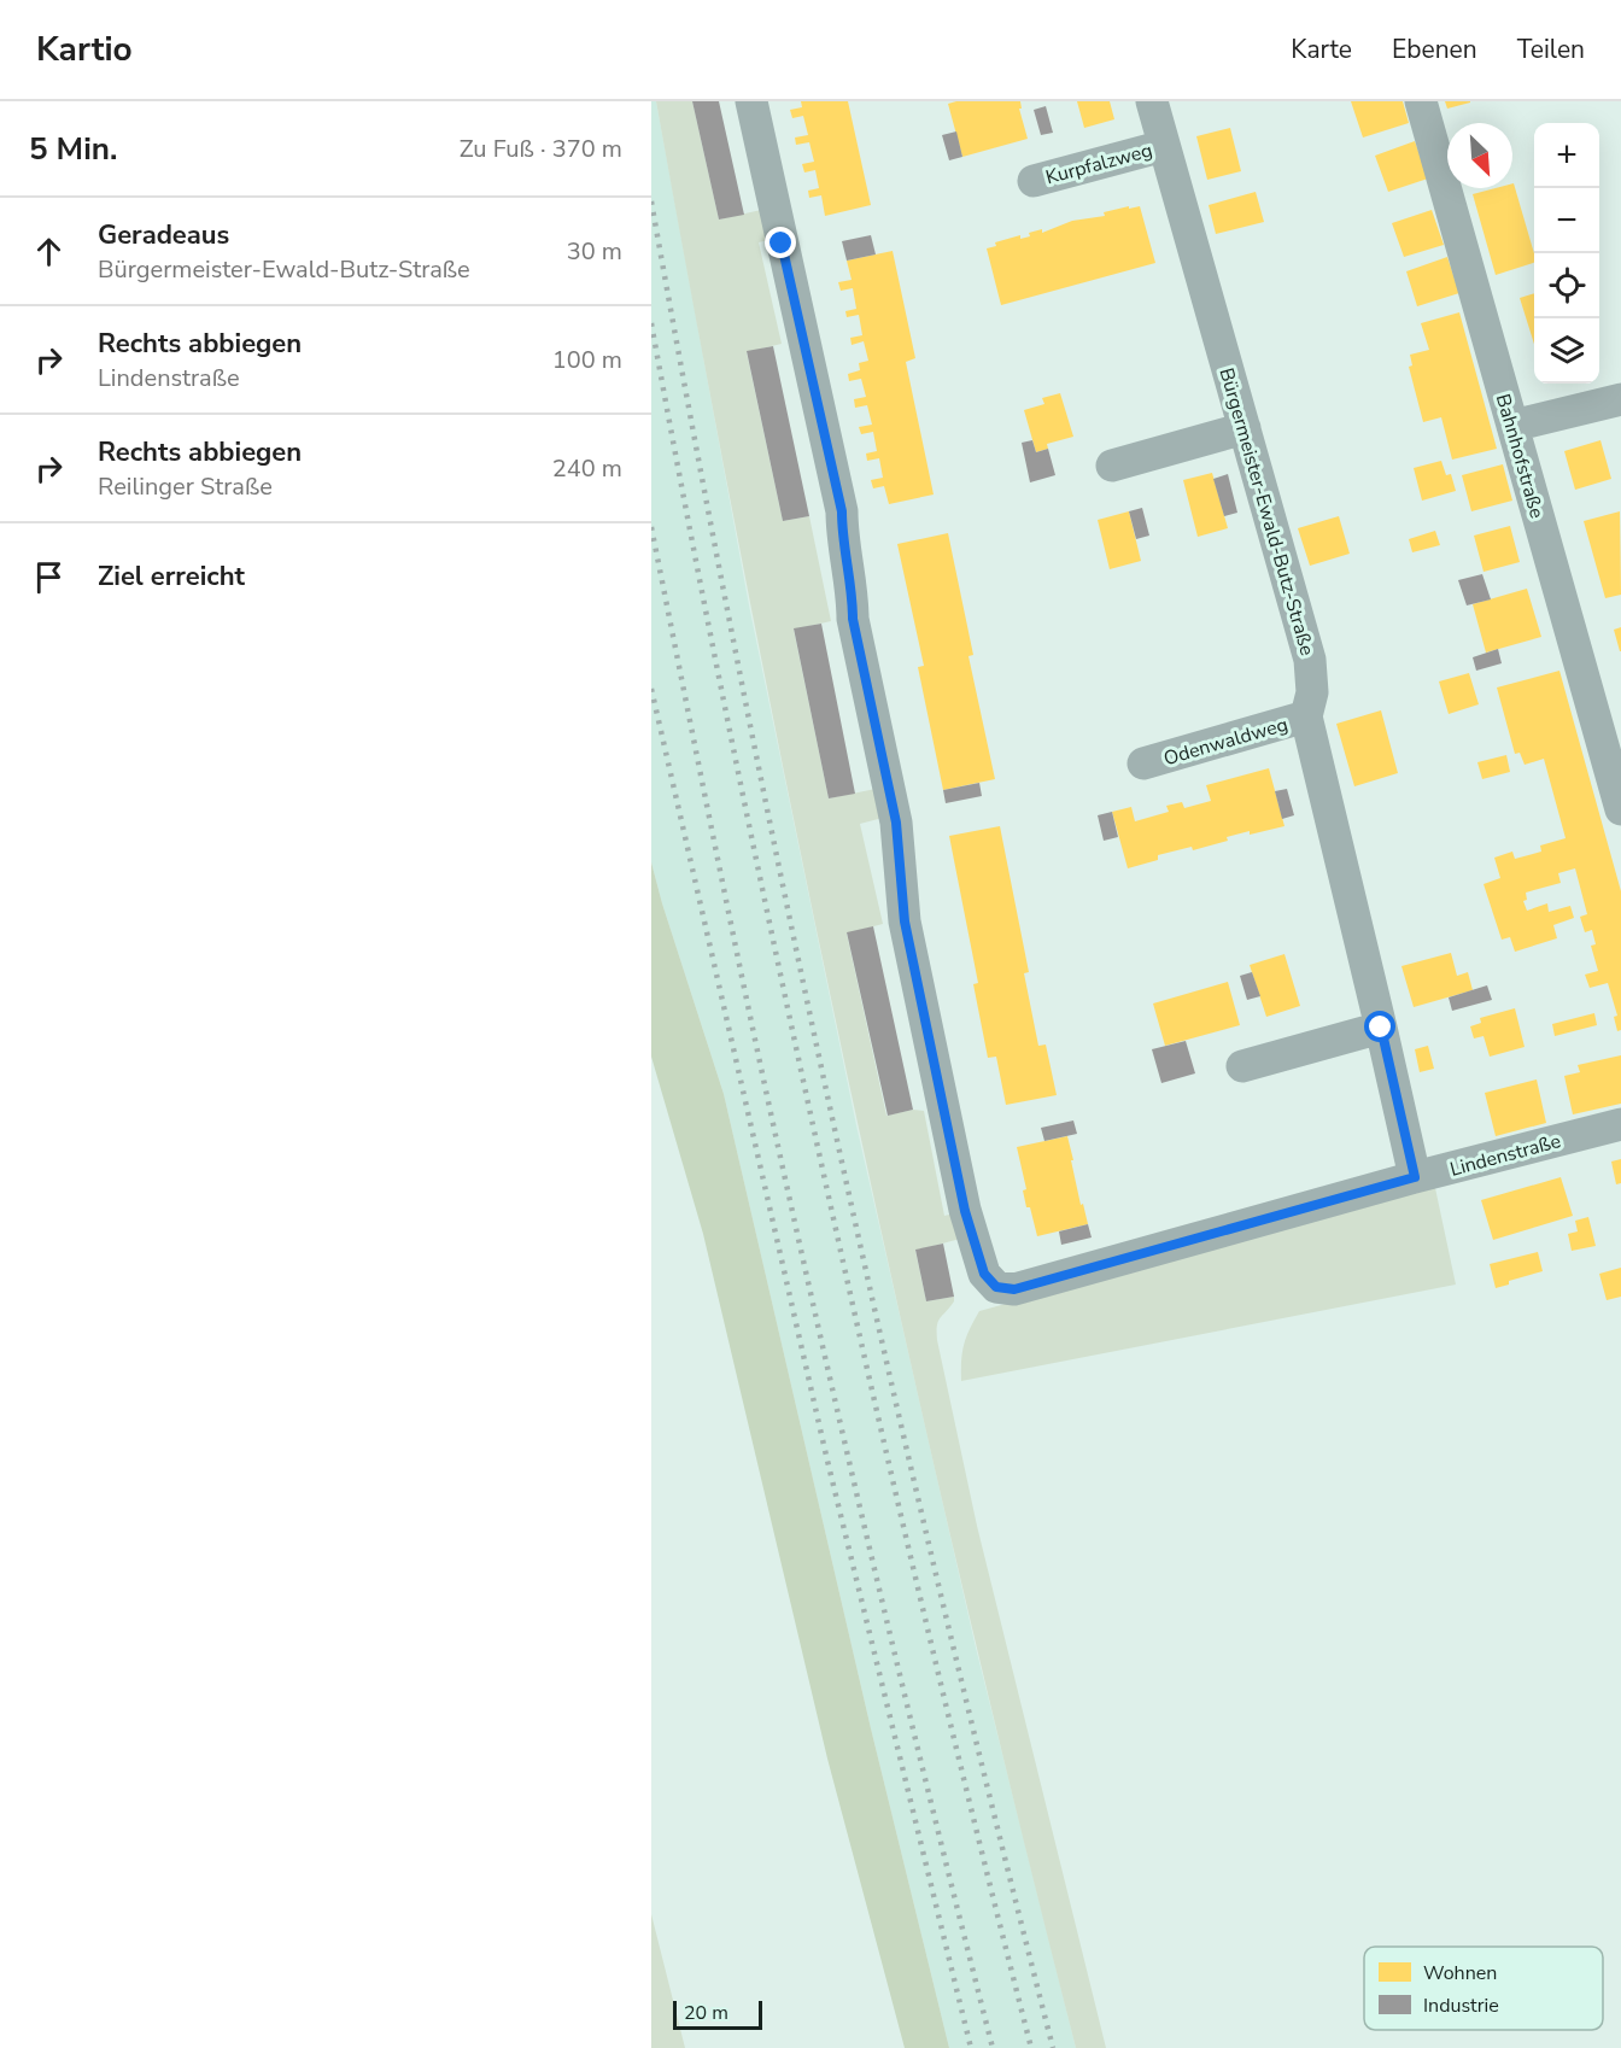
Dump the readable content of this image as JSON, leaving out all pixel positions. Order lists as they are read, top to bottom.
{
  "streets": {
    "street": [
      "Kurpfalzweg",
      "Bahnhofstraße",
      "Bürgermeister-Ewald-Butz-Straße",
      "Odenwaldweg",
      "Lindenstraße"
    ]
  },
  "crossings": [
    ["Kurpfalzweg", "Bürgermeister-Ewald-Butz-Straße"],
    ["Bürgermeister-Ewald-Butz-Straße", "Odenwaldweg"],
    ["Bürgermeister-Ewald-Butz-Straße", "Lindenstraße"]
  ],
  "legend": ["Wohnen", "Industrie"],
  "scale_bar": "20 m",
  "north": "bottom right",
  "page": {
    "header": "Kartio",
    "nav": ["Karte", "Ebenen", "Teilen"],
    "heading": ["5 Min.", "Zu Fuß · 370 m"],
    "map_buttons": ["+", "−"],
    "list": [
      ["Geradeaus", "Bürgermeister-Ewald-Butz-Straße", "30 m"],
      ["Rechts abbiegen", "Lindenstraße", "100 m"],
      ["Rechts abbiegen", "Reilinger Straße", "240 m"],
      "Ziel erreicht"
    ],
    "scale": "20 m"
  }
}
